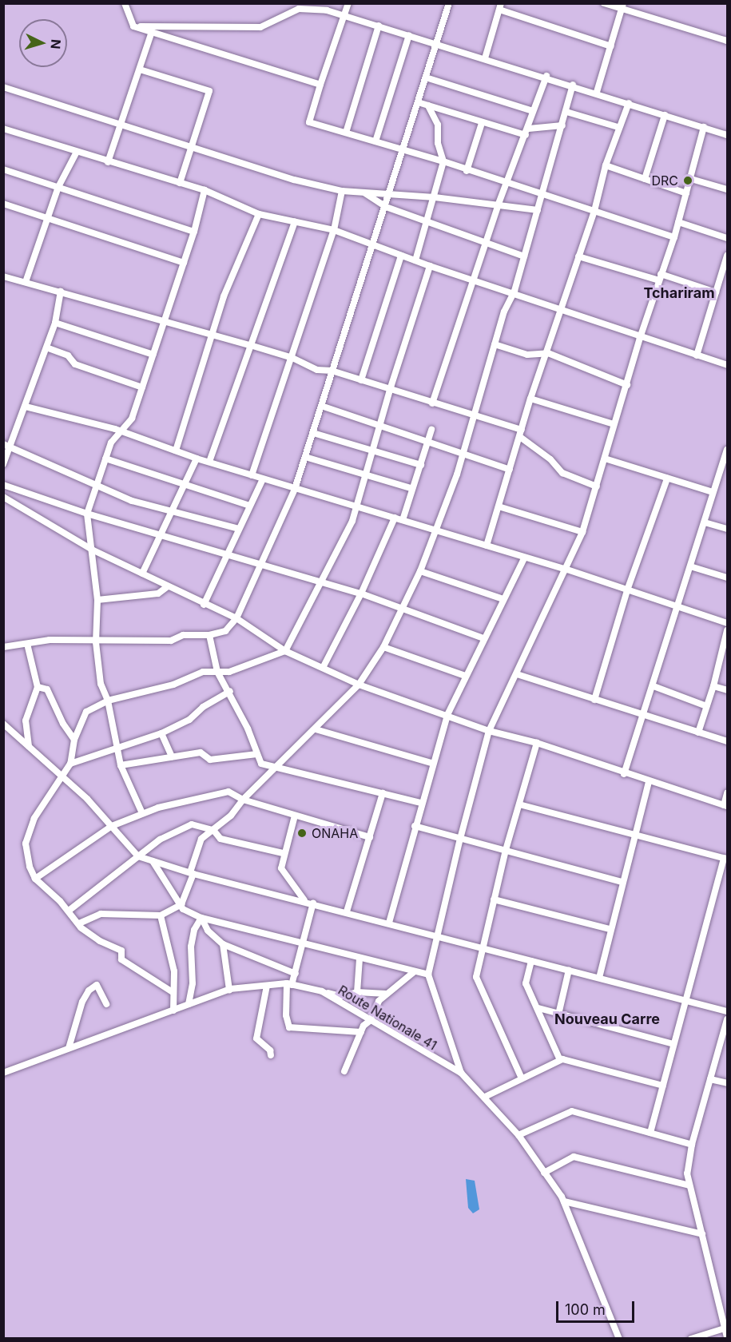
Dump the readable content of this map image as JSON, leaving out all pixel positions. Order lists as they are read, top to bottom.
{
  "streets": {
    "street": ["Route Nationale 41"]
  },
  "districts": ["Tchariram", "Nouveau Carre"],
  "places": ["DRC", "ONAHA"],
  "scale_bar": "100 m",
  "north": "right"
}
